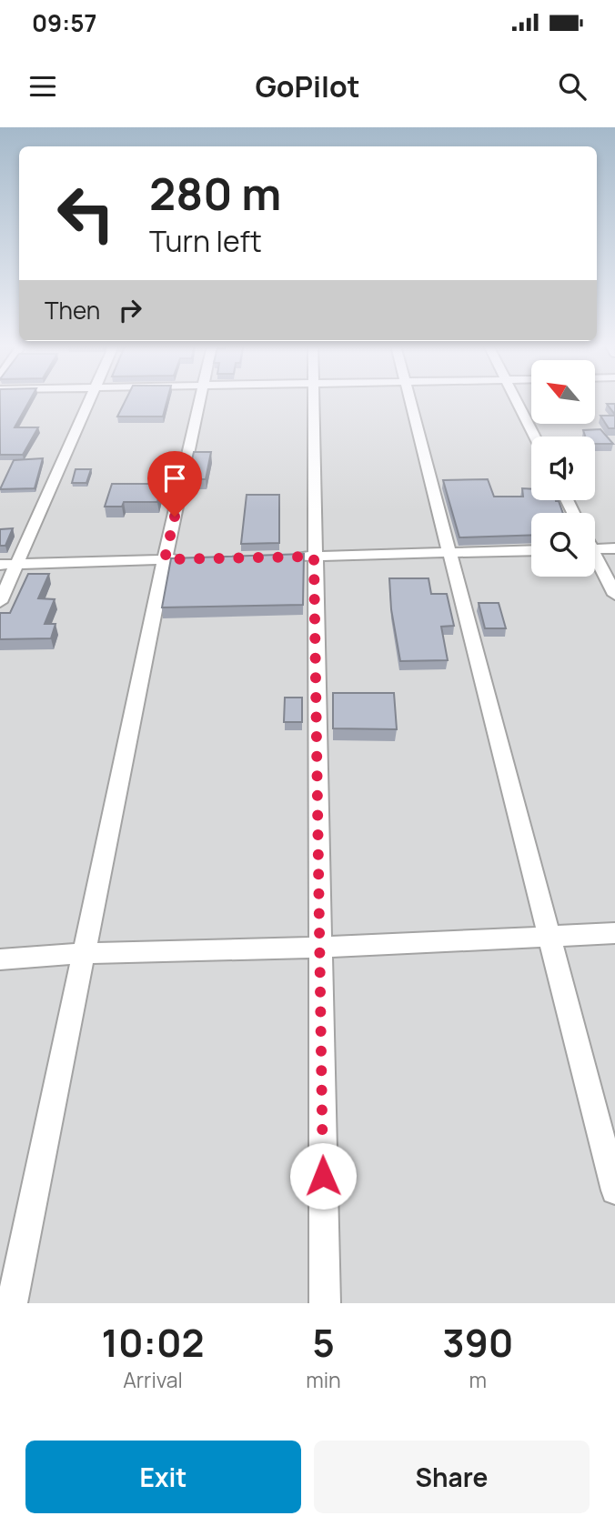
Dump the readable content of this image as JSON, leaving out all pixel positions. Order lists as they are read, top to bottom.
{
  "north": "top left",
  "page": {
    "status": "09:57",
    "header": "GoPilot",
    "turn": ["280 m", "Turn left"],
    "then": "Then",
    "eta": [
      "10:02",
      "Arrival",
      "5",
      "min",
      "390",
      "m"
    ],
    "buttons": ["Exit", "Share"]
  }
}
